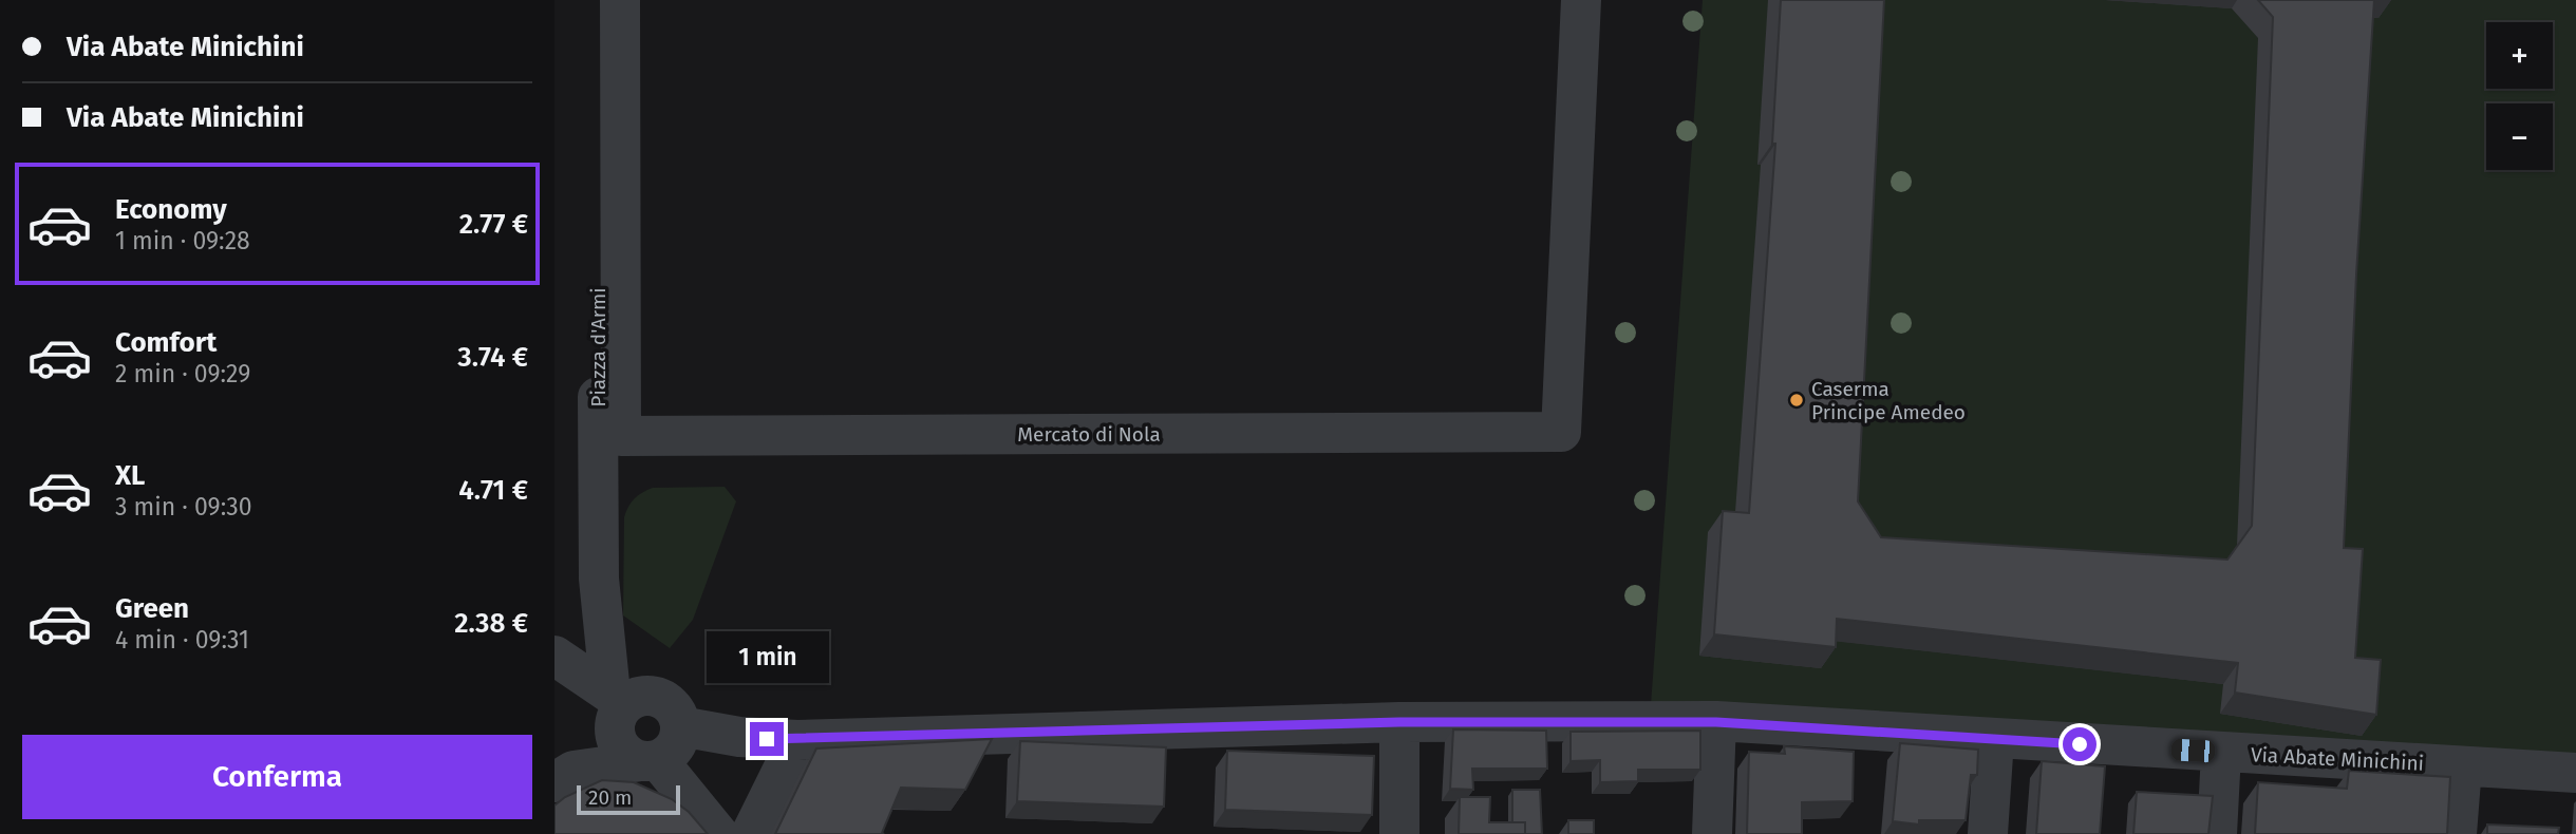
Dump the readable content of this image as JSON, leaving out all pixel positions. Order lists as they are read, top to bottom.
{
  "streets": {
    "street": ["Piazza d'Armi", "Mercato di Nola", "Via Abate Minichini"]
  },
  "crossings": [
    ["Piazza d'Armi", "Via Abate Minichini"]
  ],
  "places": ["Caserma Principe Amedeo"],
  "scale_bar": "20 m",
  "page": {
    "banner": ["Via Abate Minichini", "Via Abate Minichini"],
    "map_buttons": ["+", "−"],
    "list": [
      {
        "name": "Economy",
        "note": "1 min · 09:28",
        "value": "2.77 €"
      },
      {
        "name": "Comfort",
        "note": "2 min · 09:29",
        "value": "3.74 €"
      },
      {
        "name": "XL",
        "note": "3 min · 09:30",
        "value": "4.71 €"
      },
      {
        "name": "Green",
        "note": "4 min · 09:31",
        "value": "2.38 €"
      }
    ],
    "bubble": "1 min",
    "buttons": "Conferma",
    "scale": "20 m"
  }
}
